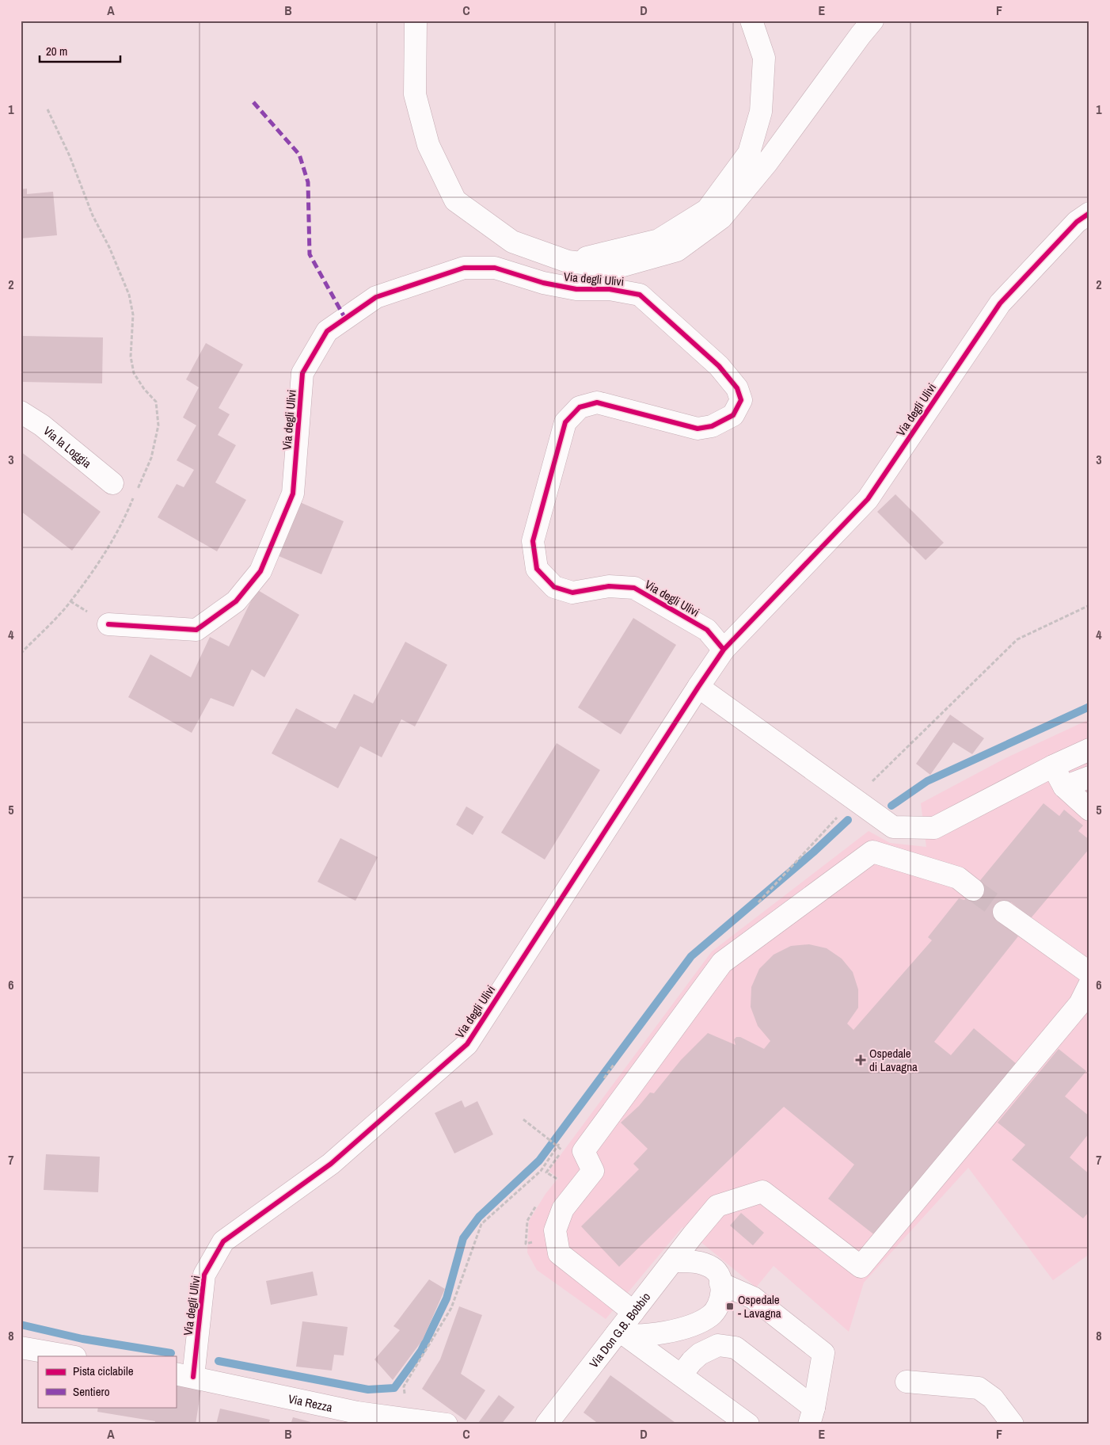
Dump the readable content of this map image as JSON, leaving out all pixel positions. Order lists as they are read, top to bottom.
{
  "streets": {
    "main road": [
      "Via degli Ulivi",
      "Via la Loggia",
      "Via Don G.B. Bobbio",
      "Via Rezza"
    ]
  },
  "crossings": [
    ["Via degli Ulivi", "Via Rezza"]
  ],
  "places": {
    "health": ["Ospedale di Lavagna"],
    "transit": ["Ospedale - Lavagna"]
  },
  "legend": ["Pista ciclabile", "Sentiero"],
  "scale_bar": "20 m",
  "grid": {
    "columns": [
      "A",
      "B",
      "C",
      "D",
      "E",
      "F"
    ],
    "rows": [
      "1",
      "2",
      "3",
      "4",
      "5",
      "6",
      "7",
      "8"
    ]
  }
}
